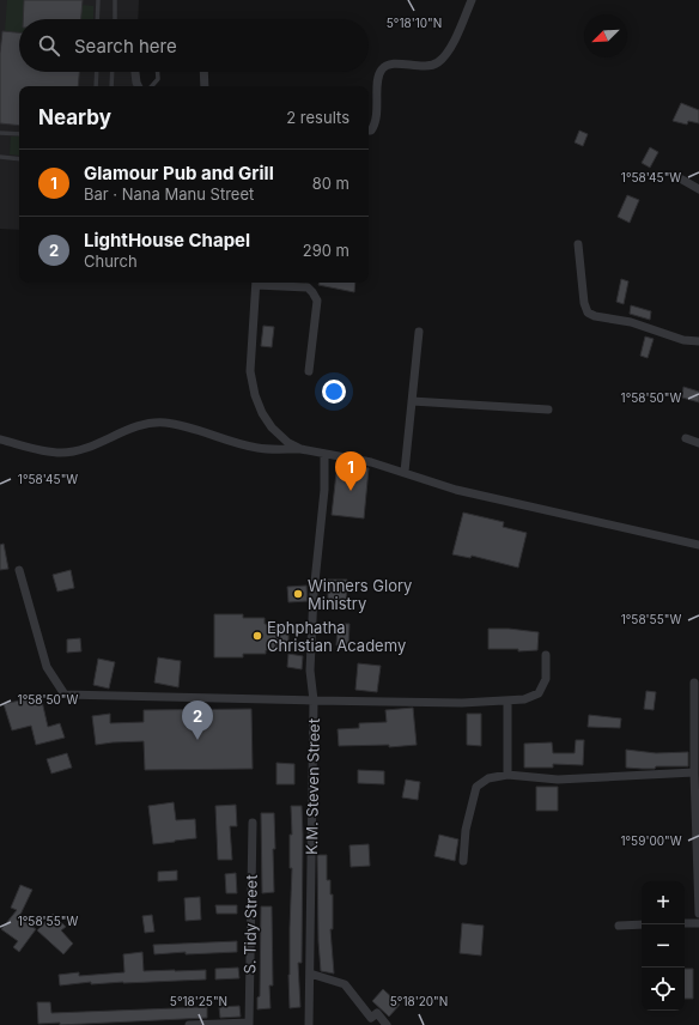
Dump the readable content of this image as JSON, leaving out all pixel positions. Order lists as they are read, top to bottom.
{
  "streets": {
    "street": ["K.M. Steven Street", "S. Tidy Street"]
  },
  "places": ["Winners Glory Ministry", "Ephphatha Christian Academy"],
  "north": "bottom left",
  "page": {
    "search": "Search here",
    "heading": ["Nearby", "2 results"],
    "list": [
      {
        "mark": "1",
        "name": "Glamour Pub and Grill",
        "note": "Bar · Nana Manu Street",
        "value": "80 m"
      },
      {
        "mark": "2",
        "name": "LightHouse Chapel",
        "note": "Church",
        "value": "290 m"
      }
    ],
    "pins": ["1", "2"],
    "map_buttons": ["+", "−"]
  },
  "coordinates": [
    "5°18'10\"N",
    "1°58'45\"W",
    "1°58'50\"W",
    "1°58'55\"W",
    "1°59'00\"W",
    "5°18'25\"N",
    "5°18'20\"N"
  ]
}
